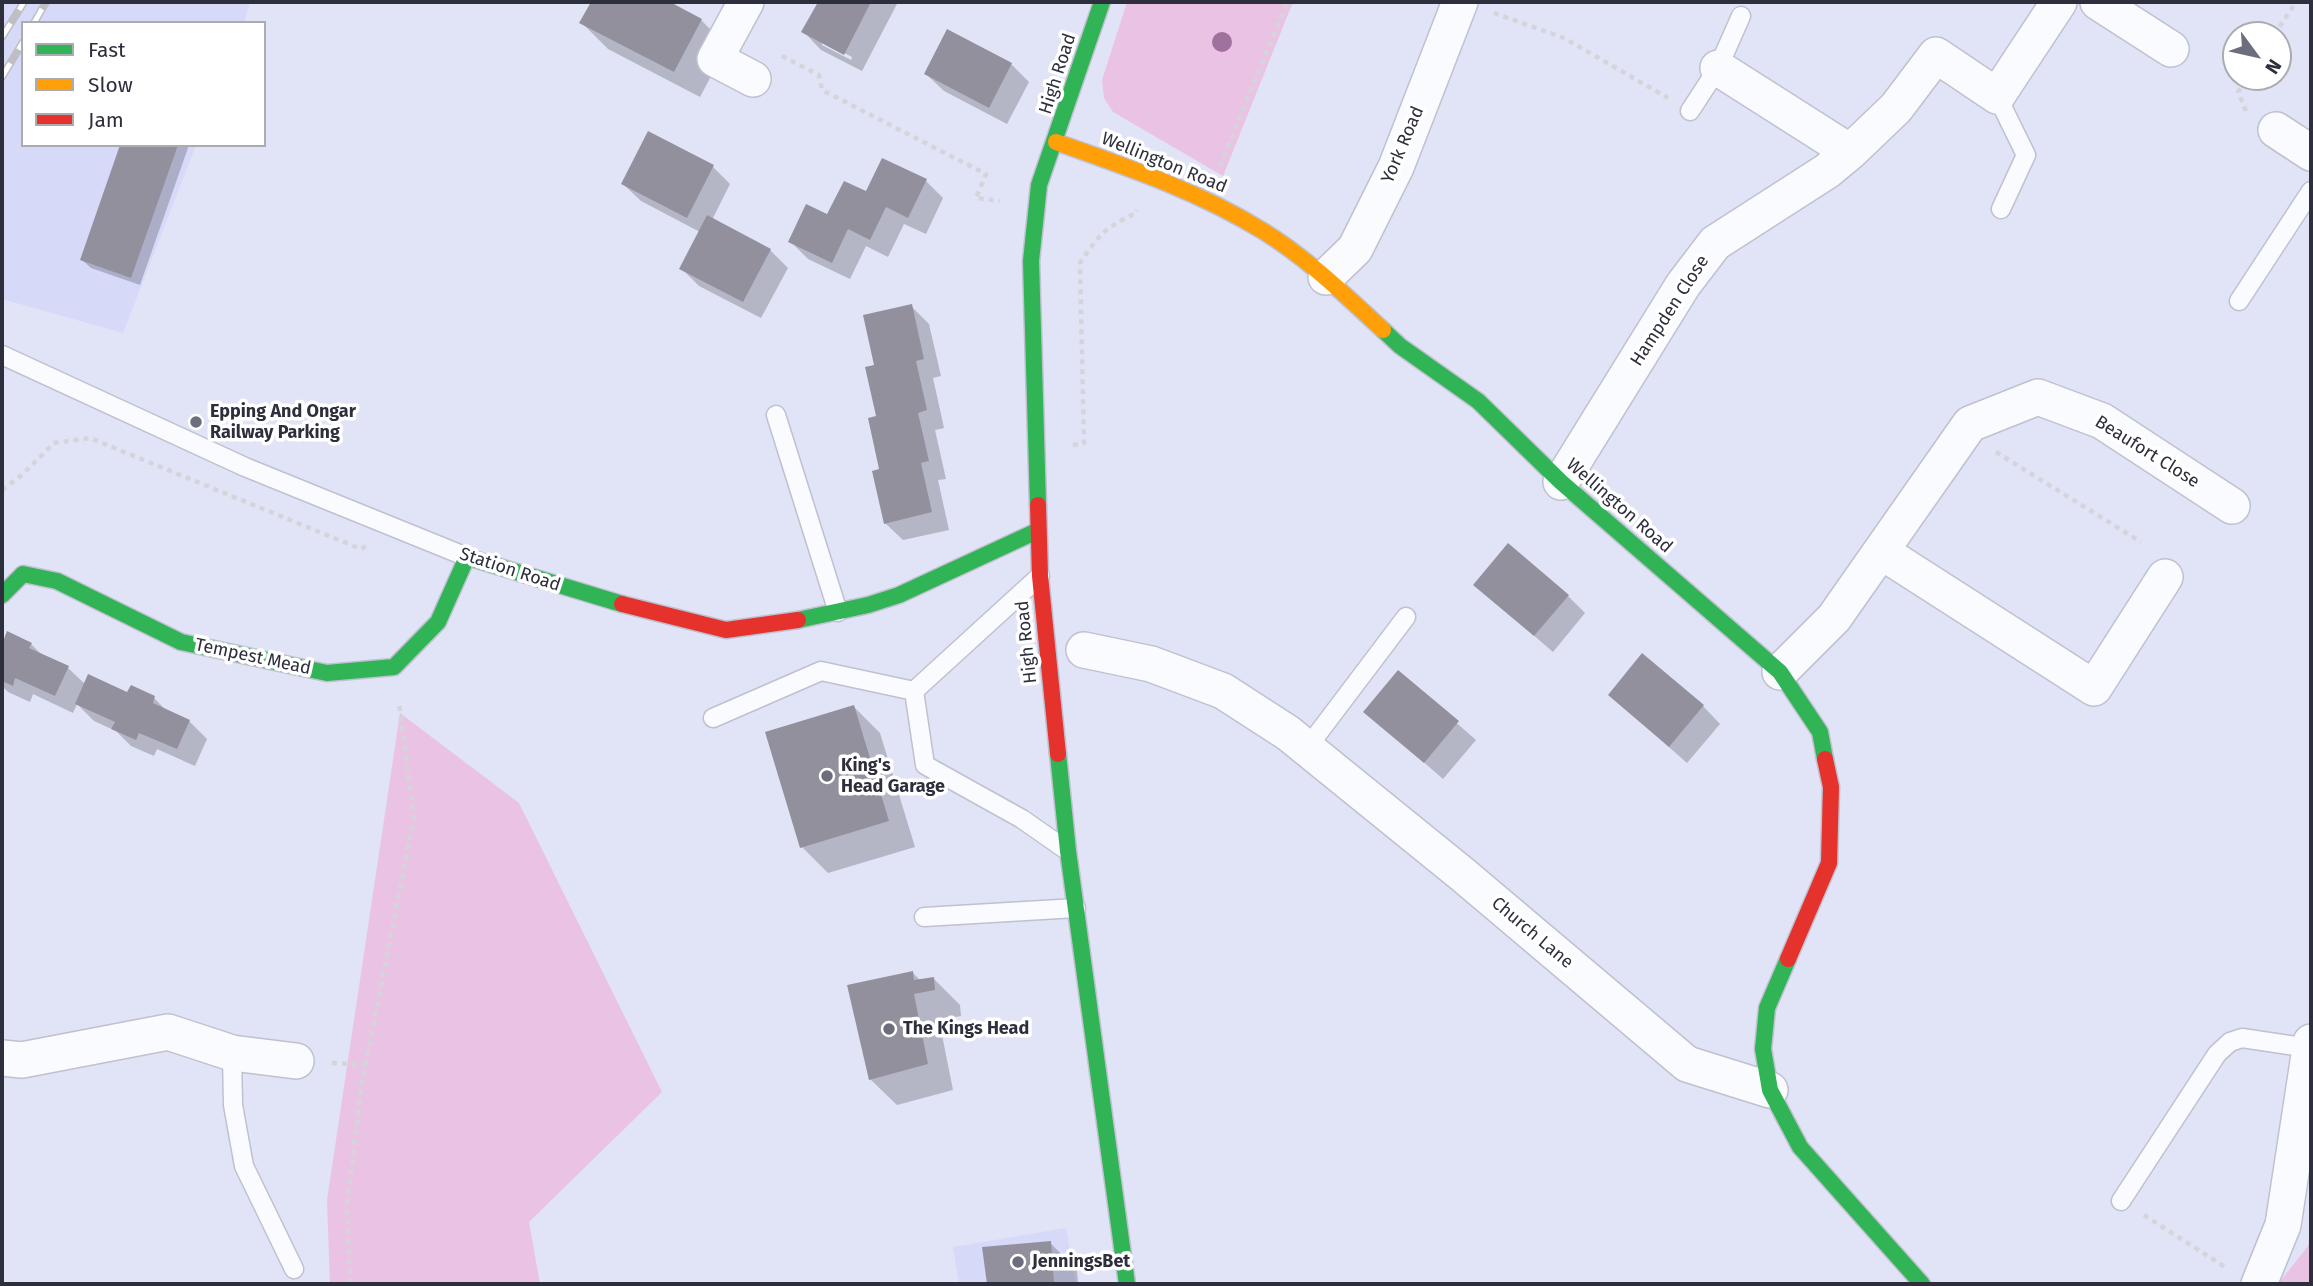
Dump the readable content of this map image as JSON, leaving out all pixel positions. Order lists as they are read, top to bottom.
{
  "streets": {
    "street": [
      "High Road",
      "York Road",
      "Wellington Road",
      "Hampden Close",
      "Beaufort Close",
      "Station Road",
      "Tempest Mead",
      "Church Lane"
    ]
  },
  "crossings": [
    ["High Road", "Wellington Road"],
    ["High Road", "Station Road"],
    ["York Road", "Wellington Road"],
    ["Wellington Road", "Hampden Close"],
    ["Wellington Road", "Beaufort Close"],
    ["Wellington Road", "Church Lane"]
  ],
  "places": [
    "Epping And Ongar Railway Parking",
    "King's Head Garage",
    "The Kings Head",
    "JenningsBet"
  ],
  "legend": ["Fast", "Slow", "Jam"],
  "north": "bottom right"
}
